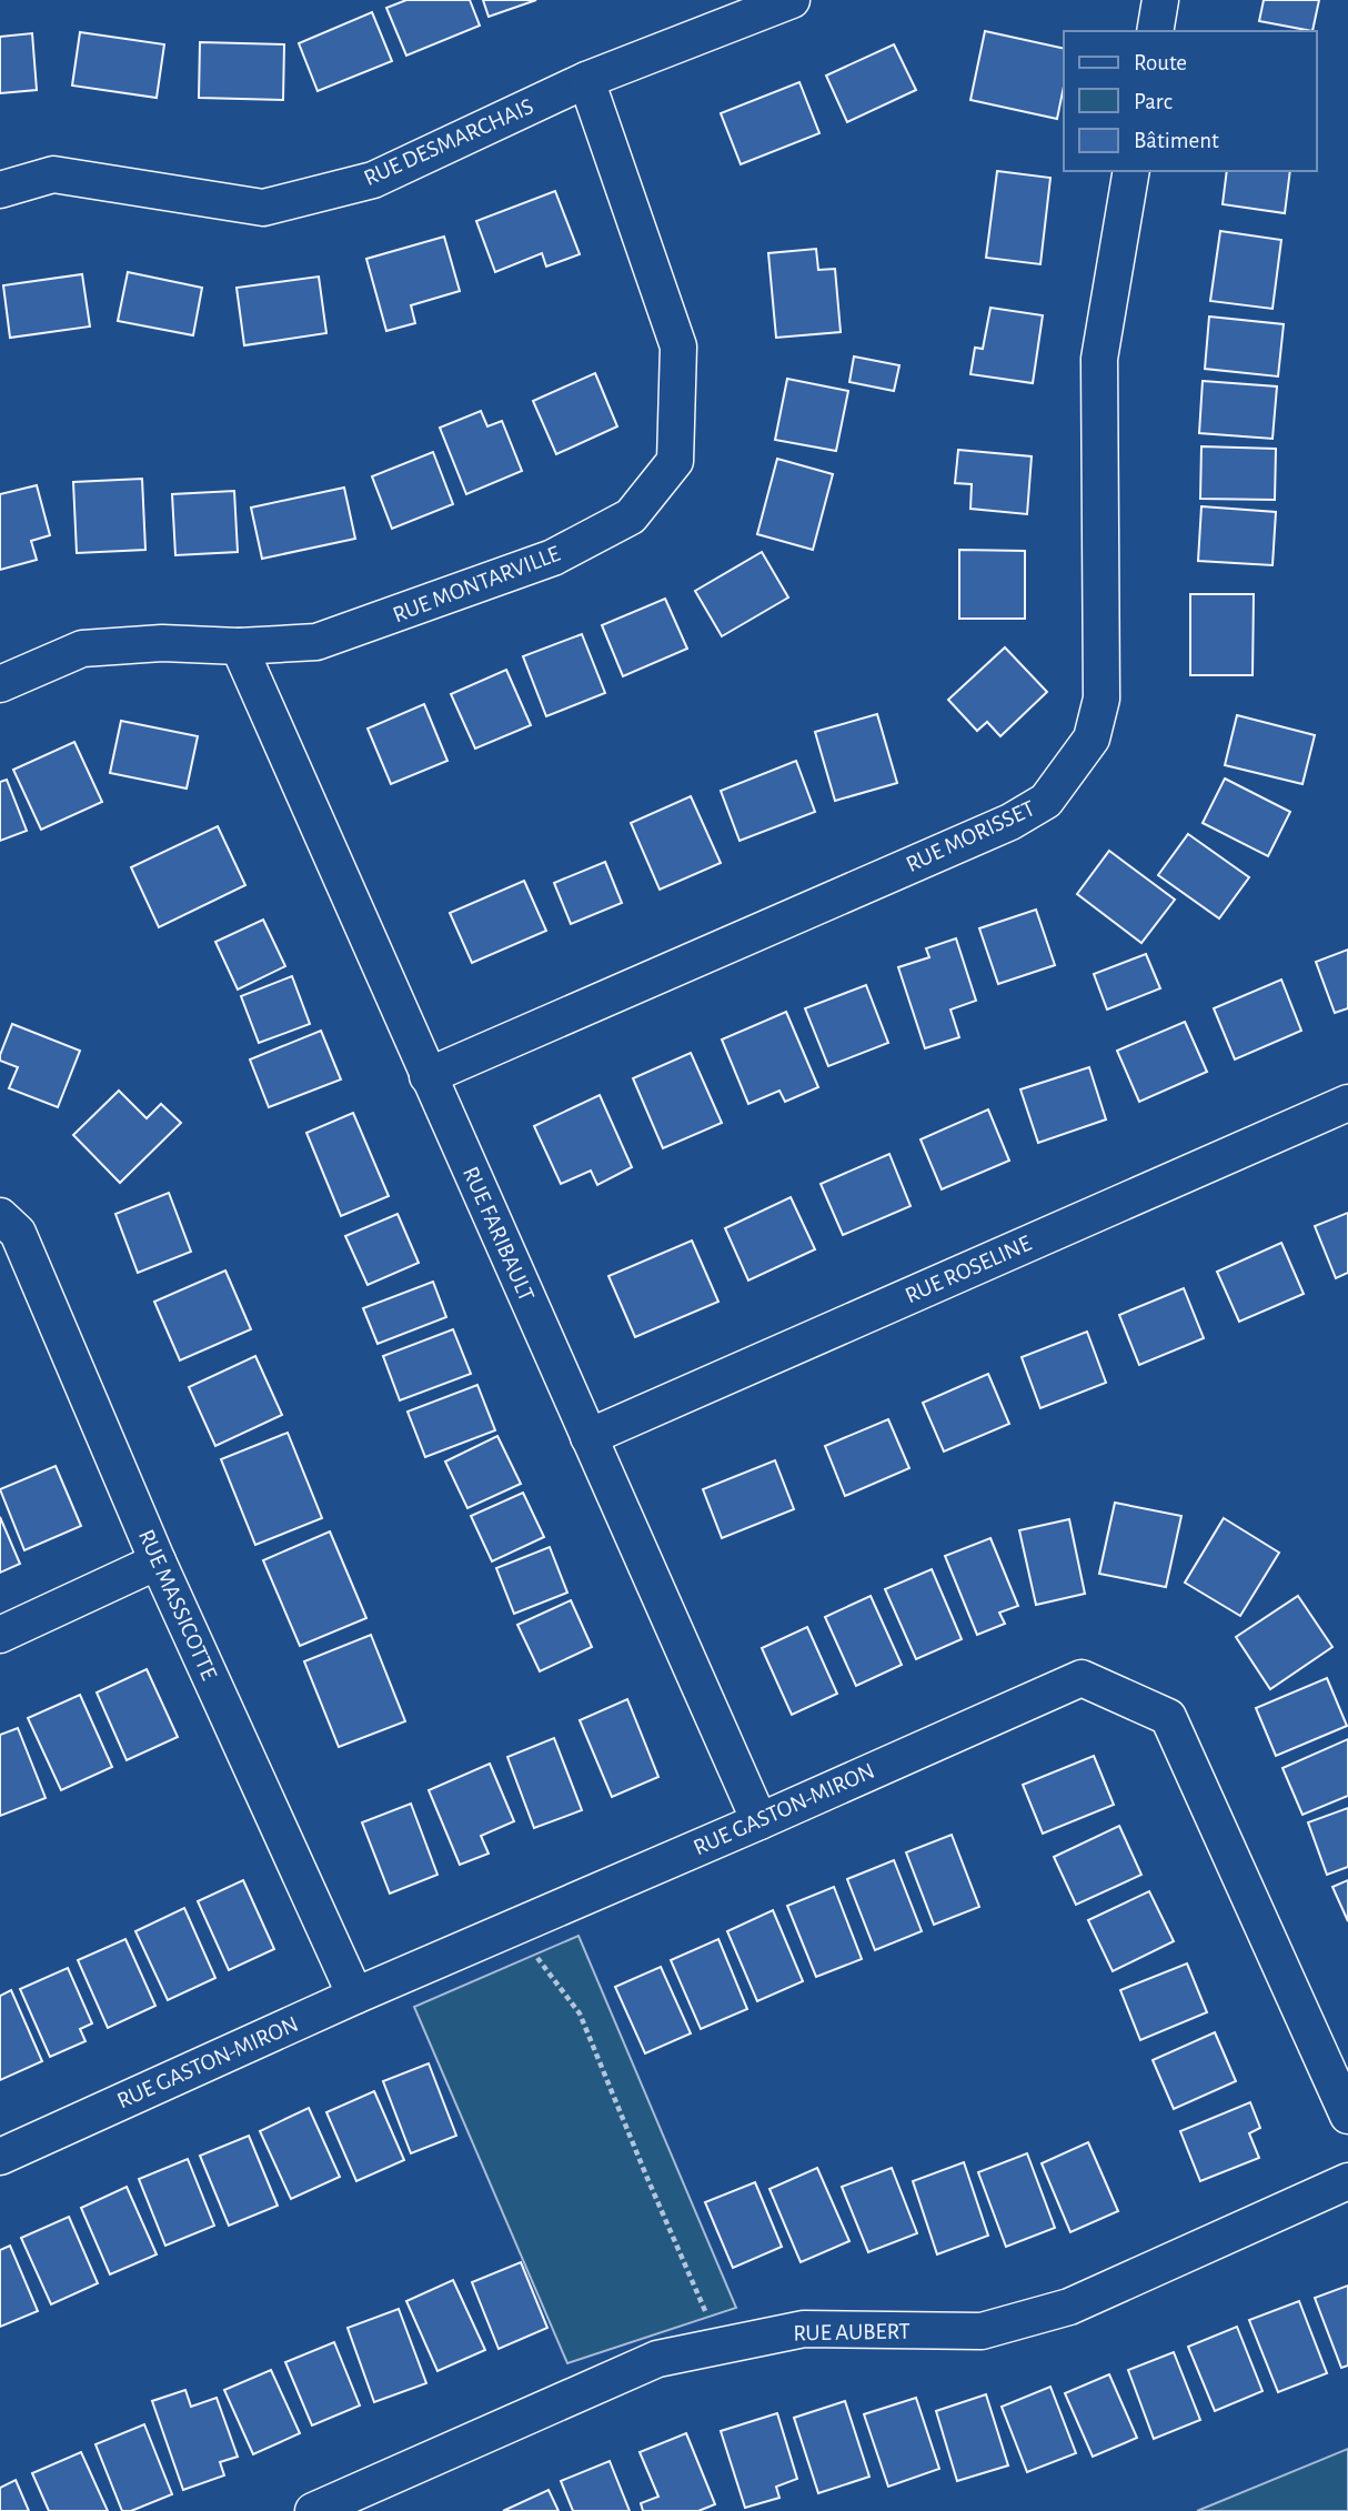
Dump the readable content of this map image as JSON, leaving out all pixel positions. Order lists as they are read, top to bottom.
{
  "streets": {
    "street": [
      "RUE DESMARCHAIS",
      "RUE MONTARVILLE",
      "RUE MORISSET",
      "RUE FARIBAULT",
      "RUE ROSELINE",
      "RUE MASSICOTTE",
      "RUE GASTON-MIRON",
      "RUE AUBERT"
    ]
  },
  "crossings": [
    ["RUE DESMARCHAIS", "RUE MONTARVILLE"],
    ["RUE MONTARVILLE", "RUE FARIBAULT"],
    ["RUE MORISSET", "RUE FARIBAULT"],
    ["RUE FARIBAULT", "RUE ROSELINE"],
    ["RUE FARIBAULT", "RUE GASTON-MIRON"],
    ["RUE MASSICOTTE", "RUE GASTON-MIRON"]
  ],
  "legend": ["Route", "Parc", "Bâtiment"]
}
